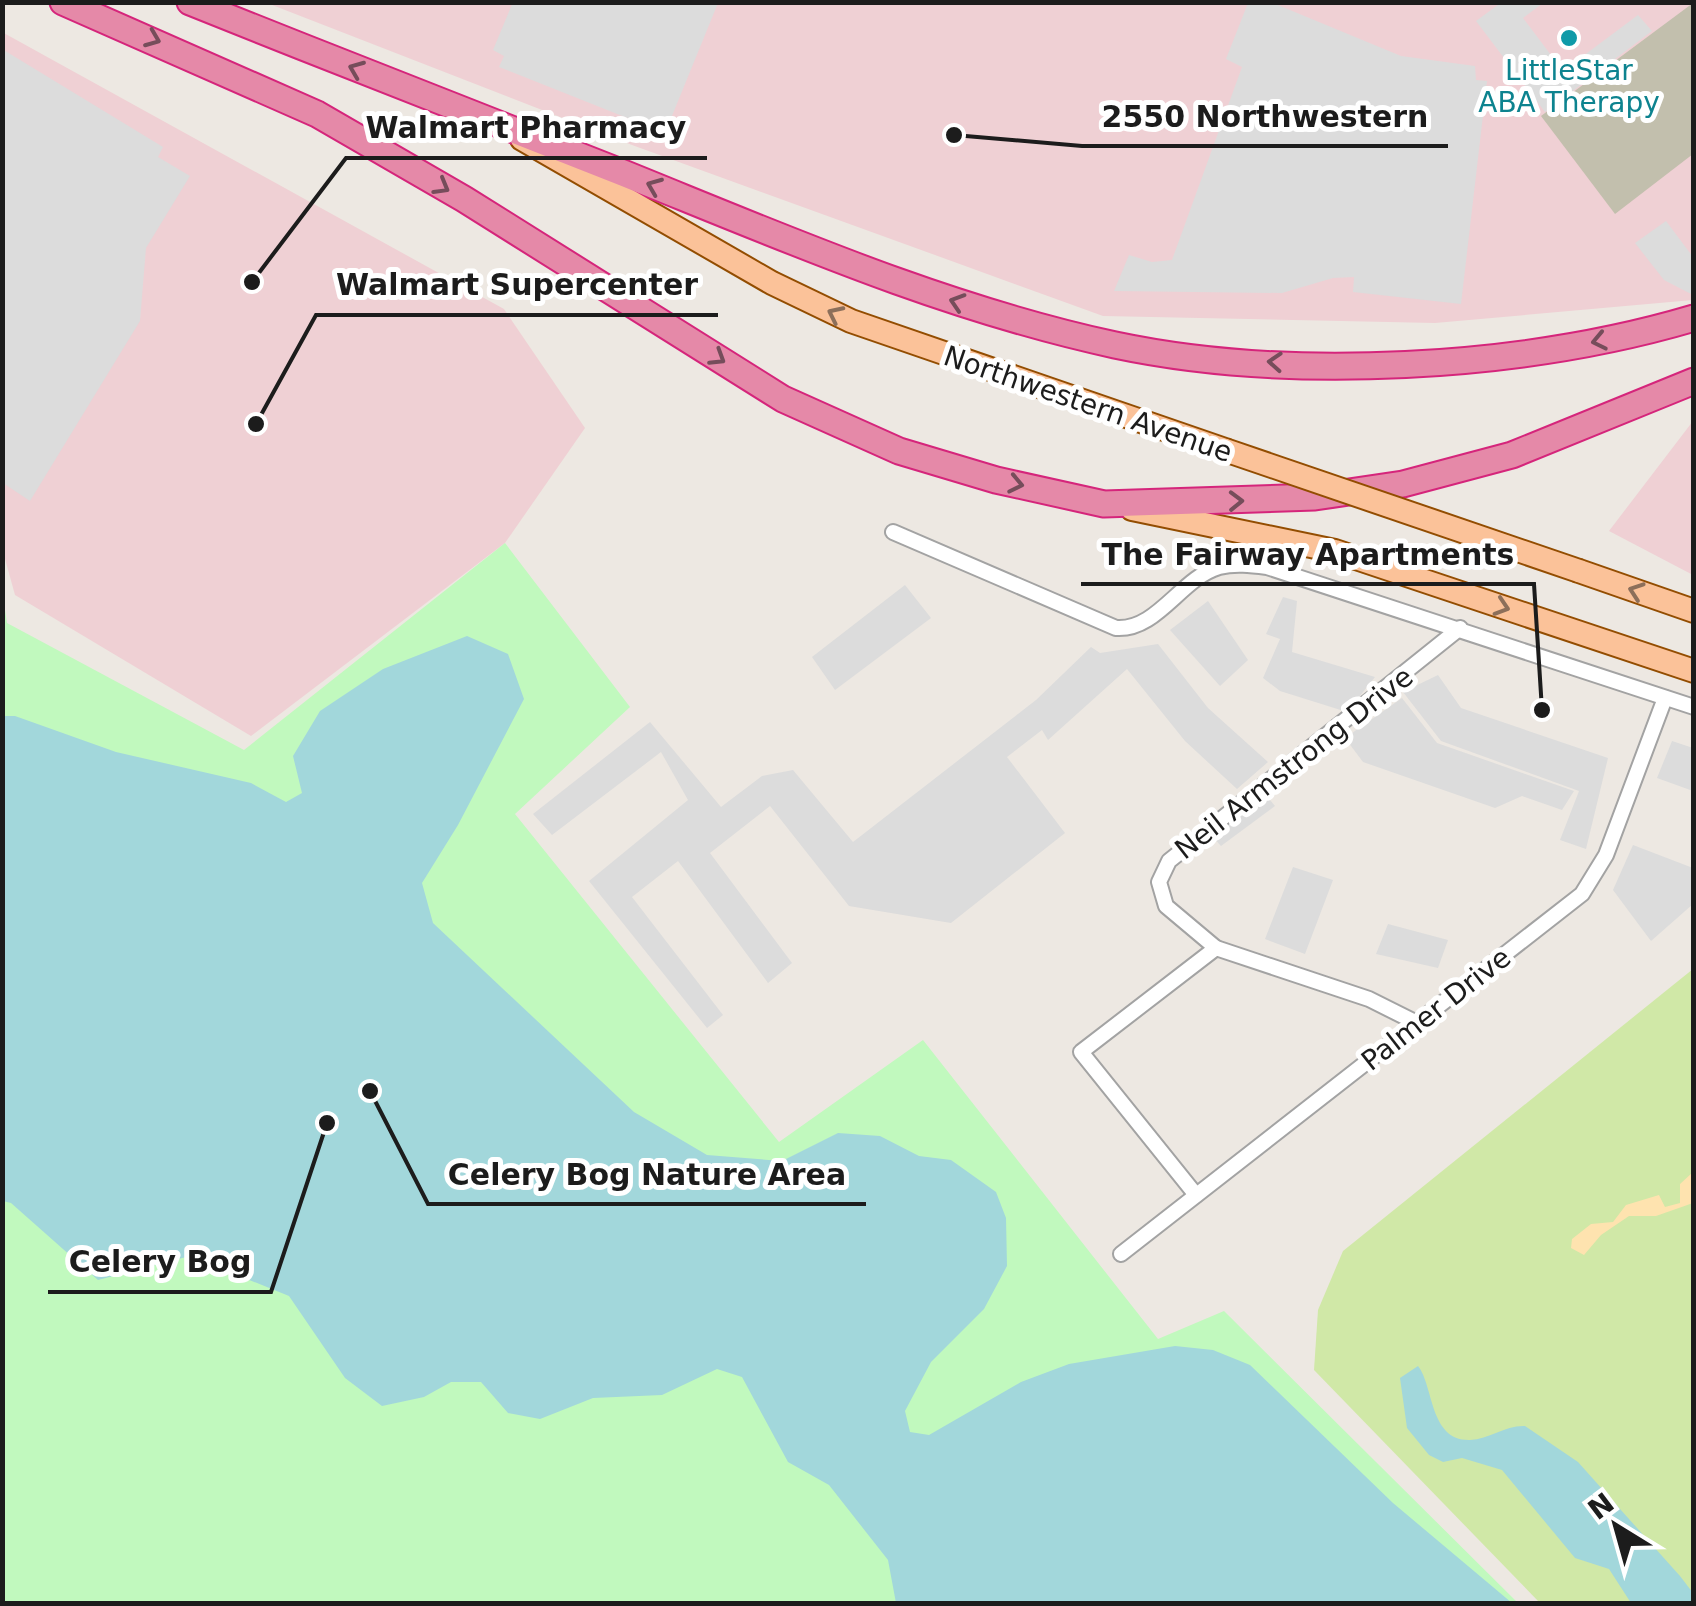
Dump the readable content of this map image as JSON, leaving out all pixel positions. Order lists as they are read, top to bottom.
{
  "streets": {
    "main road": ["Northwestern Avenue"],
    "street": ["Neil Armstrong Drive", "Palmer Drive"]
  },
  "places": [
    "LittleStar ABA Therapy",
    "2550 Northwestern",
    "Walmart Pharmacy",
    "Walmart Supercenter",
    "The Fairway Apartments",
    "Celery Bog Nature Area",
    "Celery Bog"
  ],
  "north": "top left"
}
